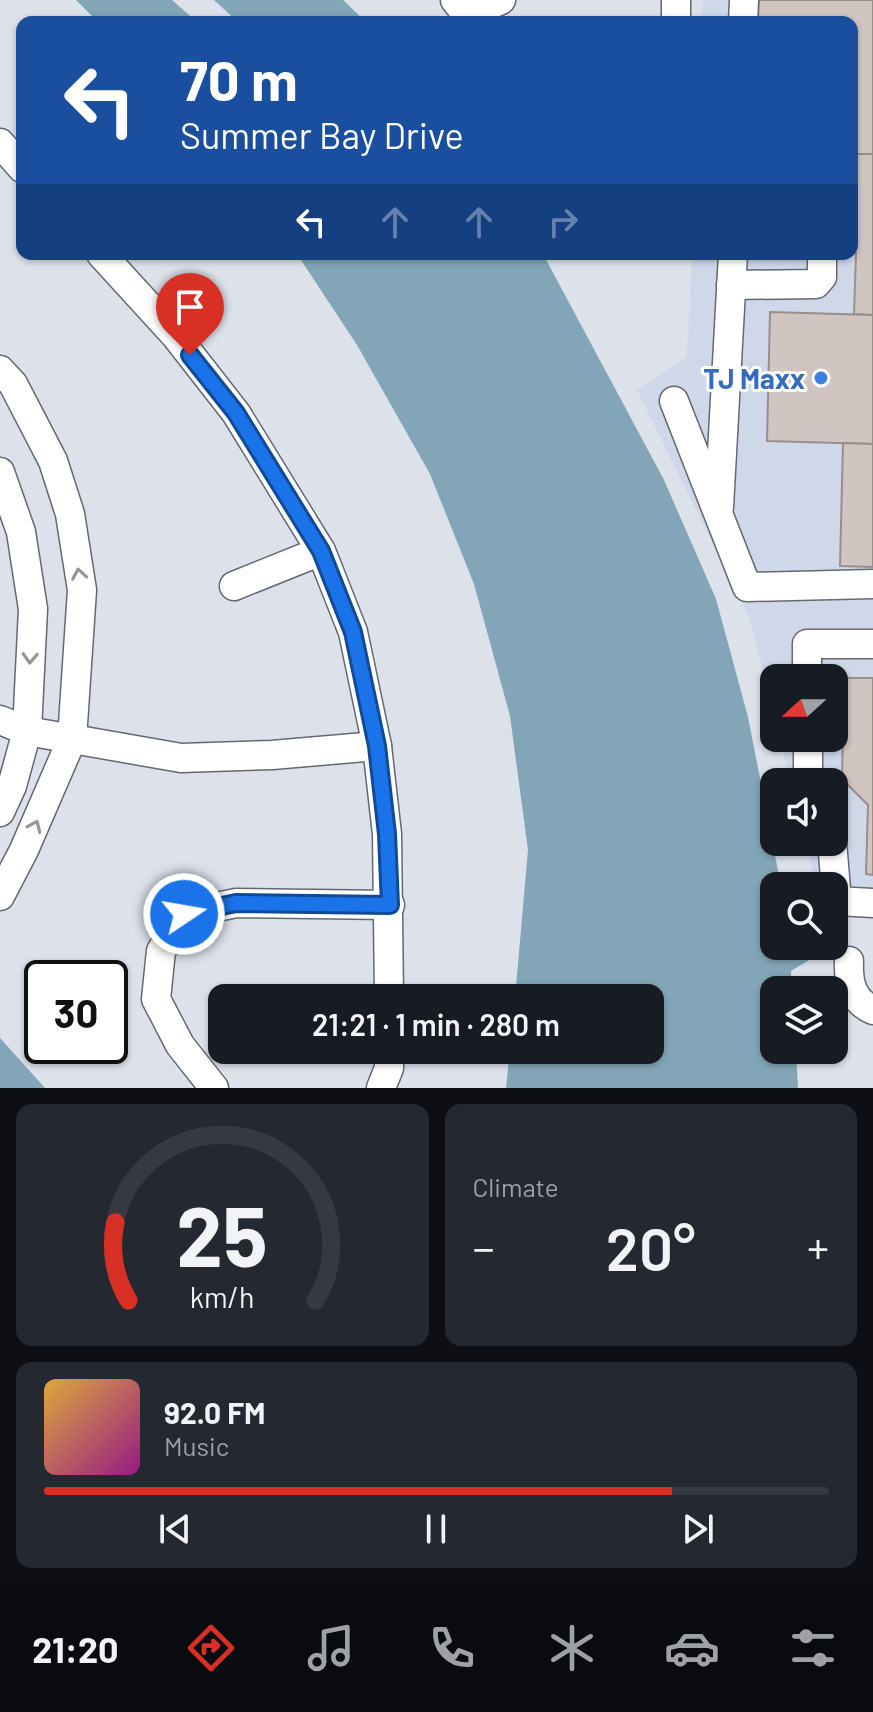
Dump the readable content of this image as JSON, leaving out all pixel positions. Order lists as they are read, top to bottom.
{
  "places": ["TJ Maxx"],
  "north": "left",
  "page": {
    "turn": ["70 m", "Summer Bay Drive"],
    "limit": "30",
    "trip": "21:21 · 1 min · 280 m",
    "tile": "Climate",
    "heat": ["−", "20°", "+"],
    "song": ["92.0 FM", "Music"],
    "tabs": "21:20",
    "gauge": ["25", "km/h"]
  }
}
